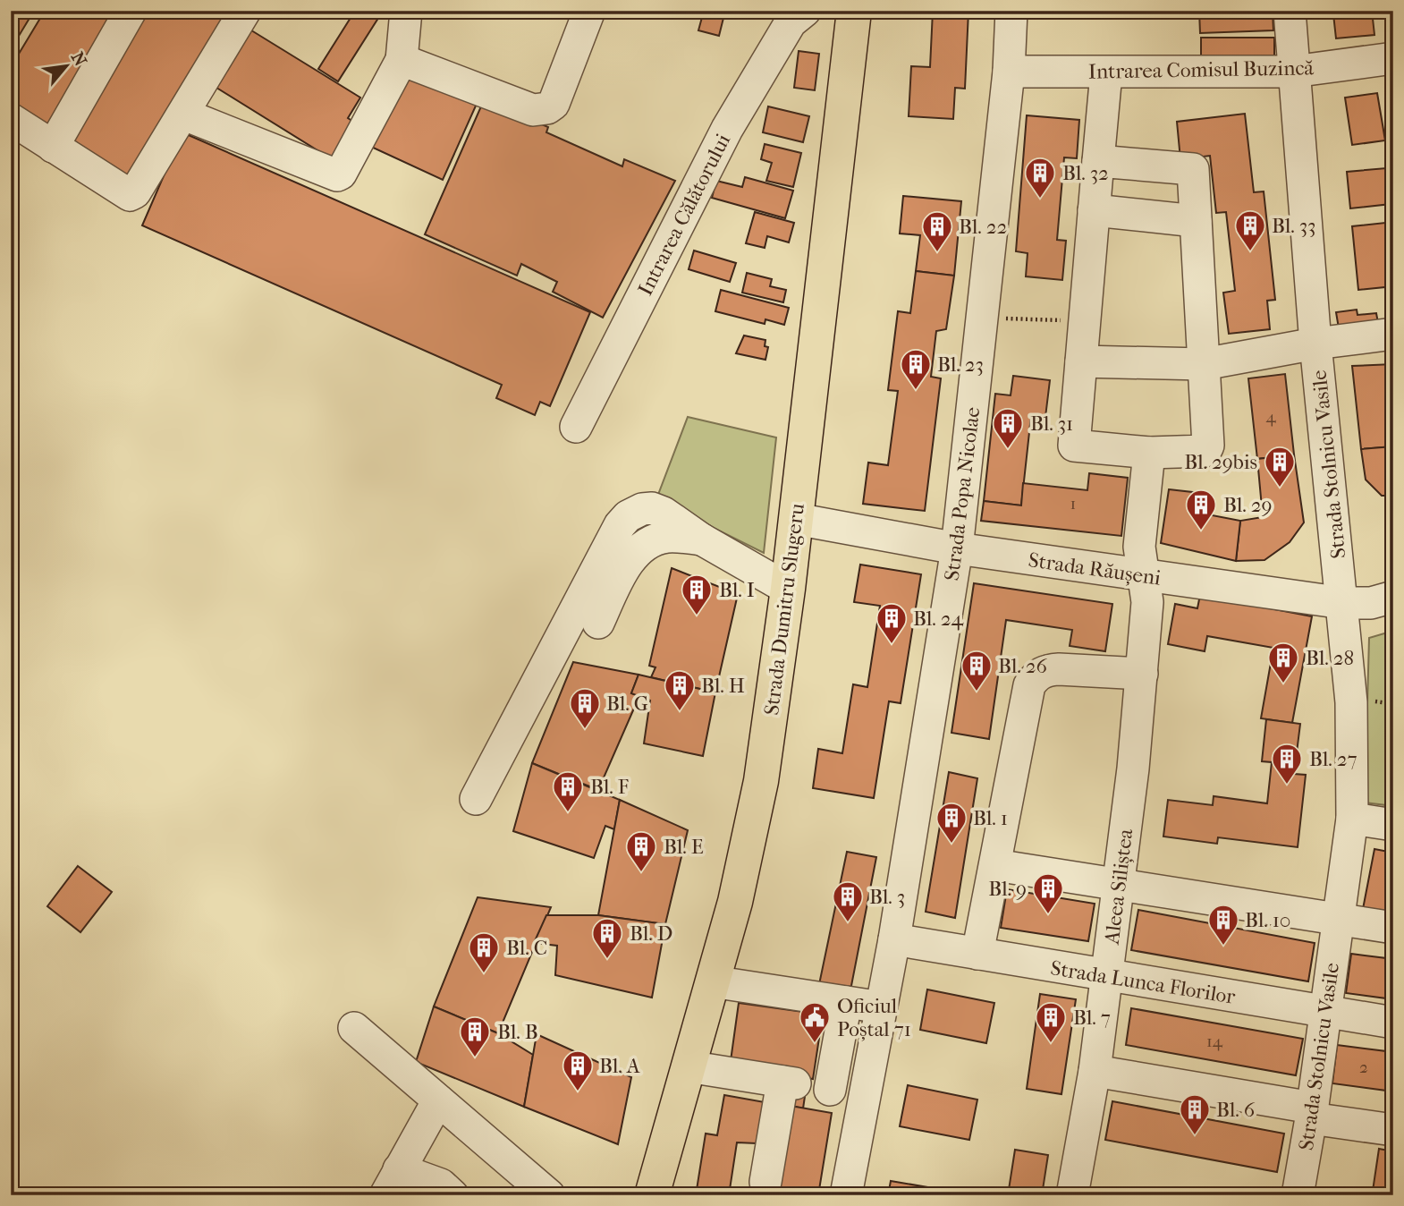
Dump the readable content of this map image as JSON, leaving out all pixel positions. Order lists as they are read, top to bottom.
{
  "streets": {
    "main road": ["Strada Dumitru Slugeru"],
    "street": [
      "Intrarea Comisul Buzincă",
      "Intrarea Călătorului",
      "Strada Stolnicu Vasile",
      "Strada Popa Nicolae",
      "Strada Răușeni",
      "Aleea Siliștea",
      "Strada Lunca Florilor"
    ]
  },
  "crossings": [
    ["Intrarea Comisul Buzincă", "Strada Stolnicu Vasile"],
    ["Intrarea Comisul Buzincă", "Strada Popa Nicolae"],
    ["Strada Stolnicu Vasile", "Strada Răușeni"],
    ["Strada Stolnicu Vasile", "Strada Lunca Florilor"],
    ["Strada Popa Nicolae", "Strada Răușeni"],
    ["Strada Popa Nicolae", "Strada Lunca Florilor"],
    ["Strada Răușeni", "Strada Dumitru Slugeru"],
    ["Strada Răușeni", "Aleea Siliștea"],
    ["Aleea Siliștea", "Strada Lunca Florilor"]
  ],
  "places": {
    "building": [
      "Bl. 32",
      "Bl. 33",
      "Bl. 22",
      "Bl. 23",
      "Bl. 31",
      "Bl. 29bis",
      "Bl. 29",
      "Bl. I",
      "Bl. 24",
      "Bl. 28",
      "Bl. 26",
      "Bl. H",
      "Bl. G",
      "Bl. 27",
      "Bl. F",
      "Bl. 1",
      "Bl. E",
      "Bl. 9",
      "Bl. 3",
      "Bl. 10",
      "Bl. D",
      "Bl. C",
      "Bl. 7",
      "Bl. B",
      "Bl. A",
      "Bl. 6"
    ],
    "public building": ["Oficiul Poștal 71"]
  },
  "house_numbers": [
    "4",
    "1",
    "14",
    "2"
  ],
  "north": "top right"
}
